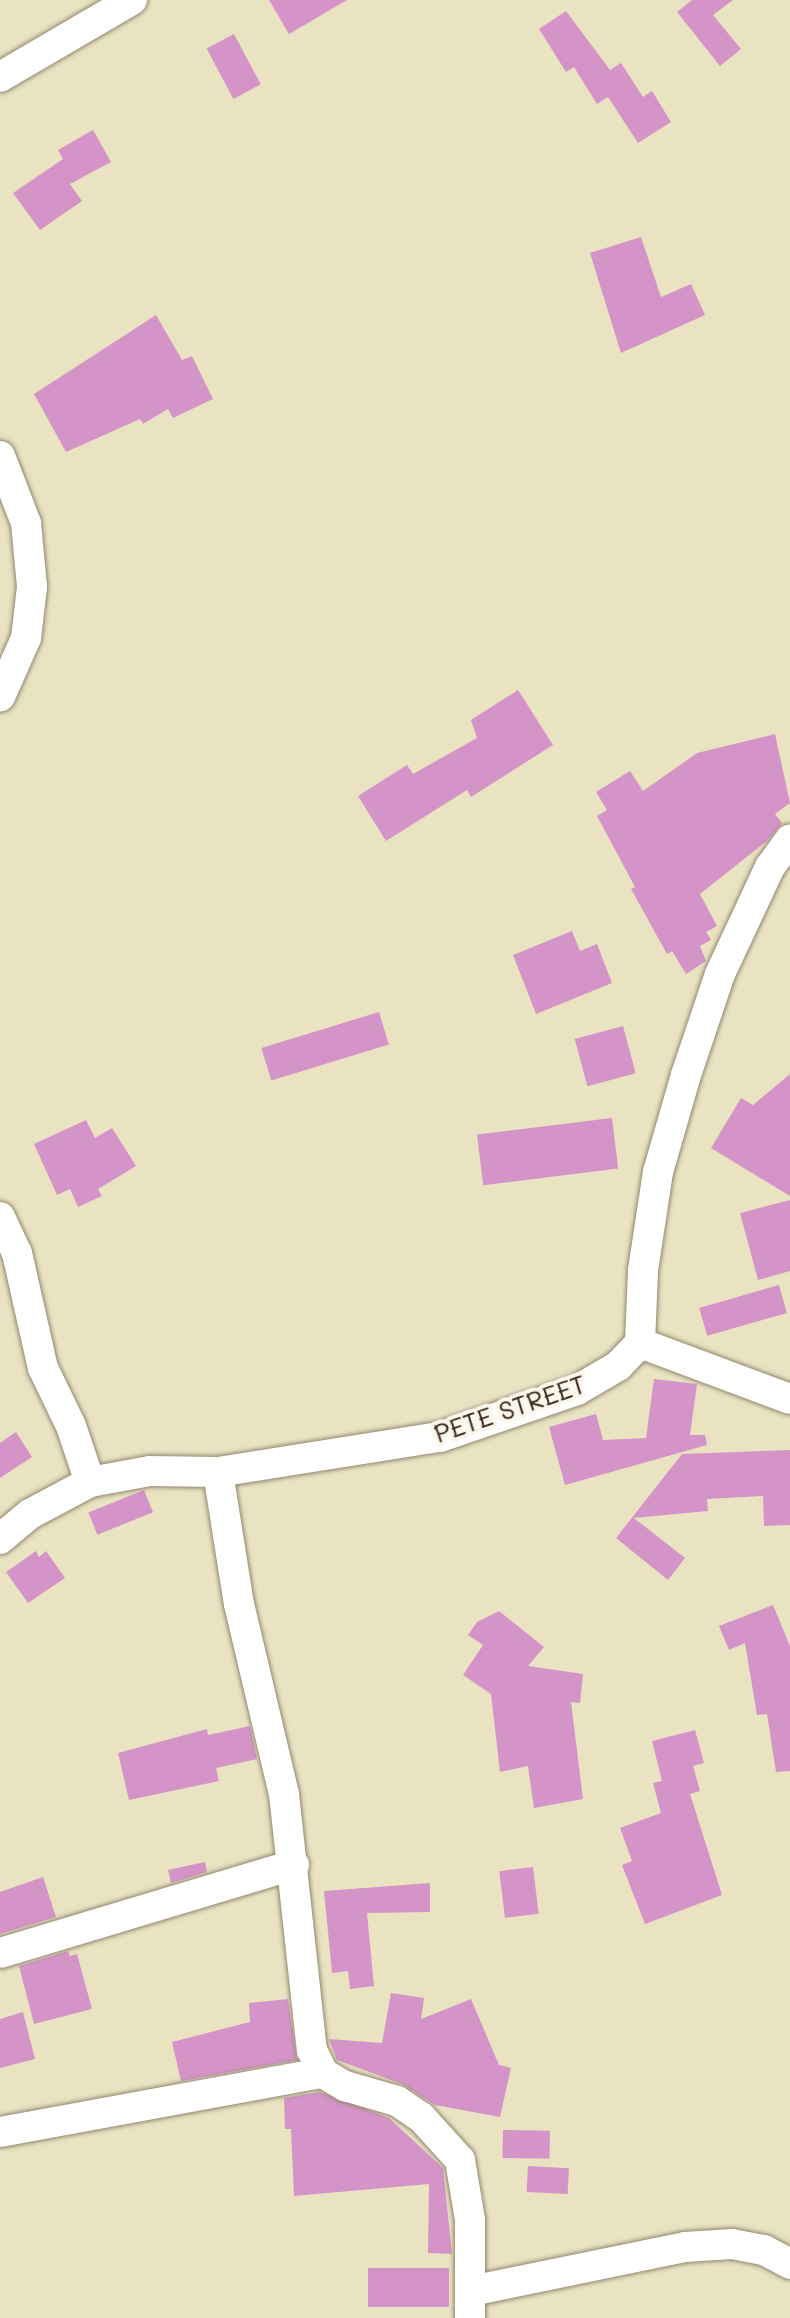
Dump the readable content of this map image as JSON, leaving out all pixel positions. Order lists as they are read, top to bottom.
{
  "streets": {
    "street": ["PETE STREET"]
  }
}
